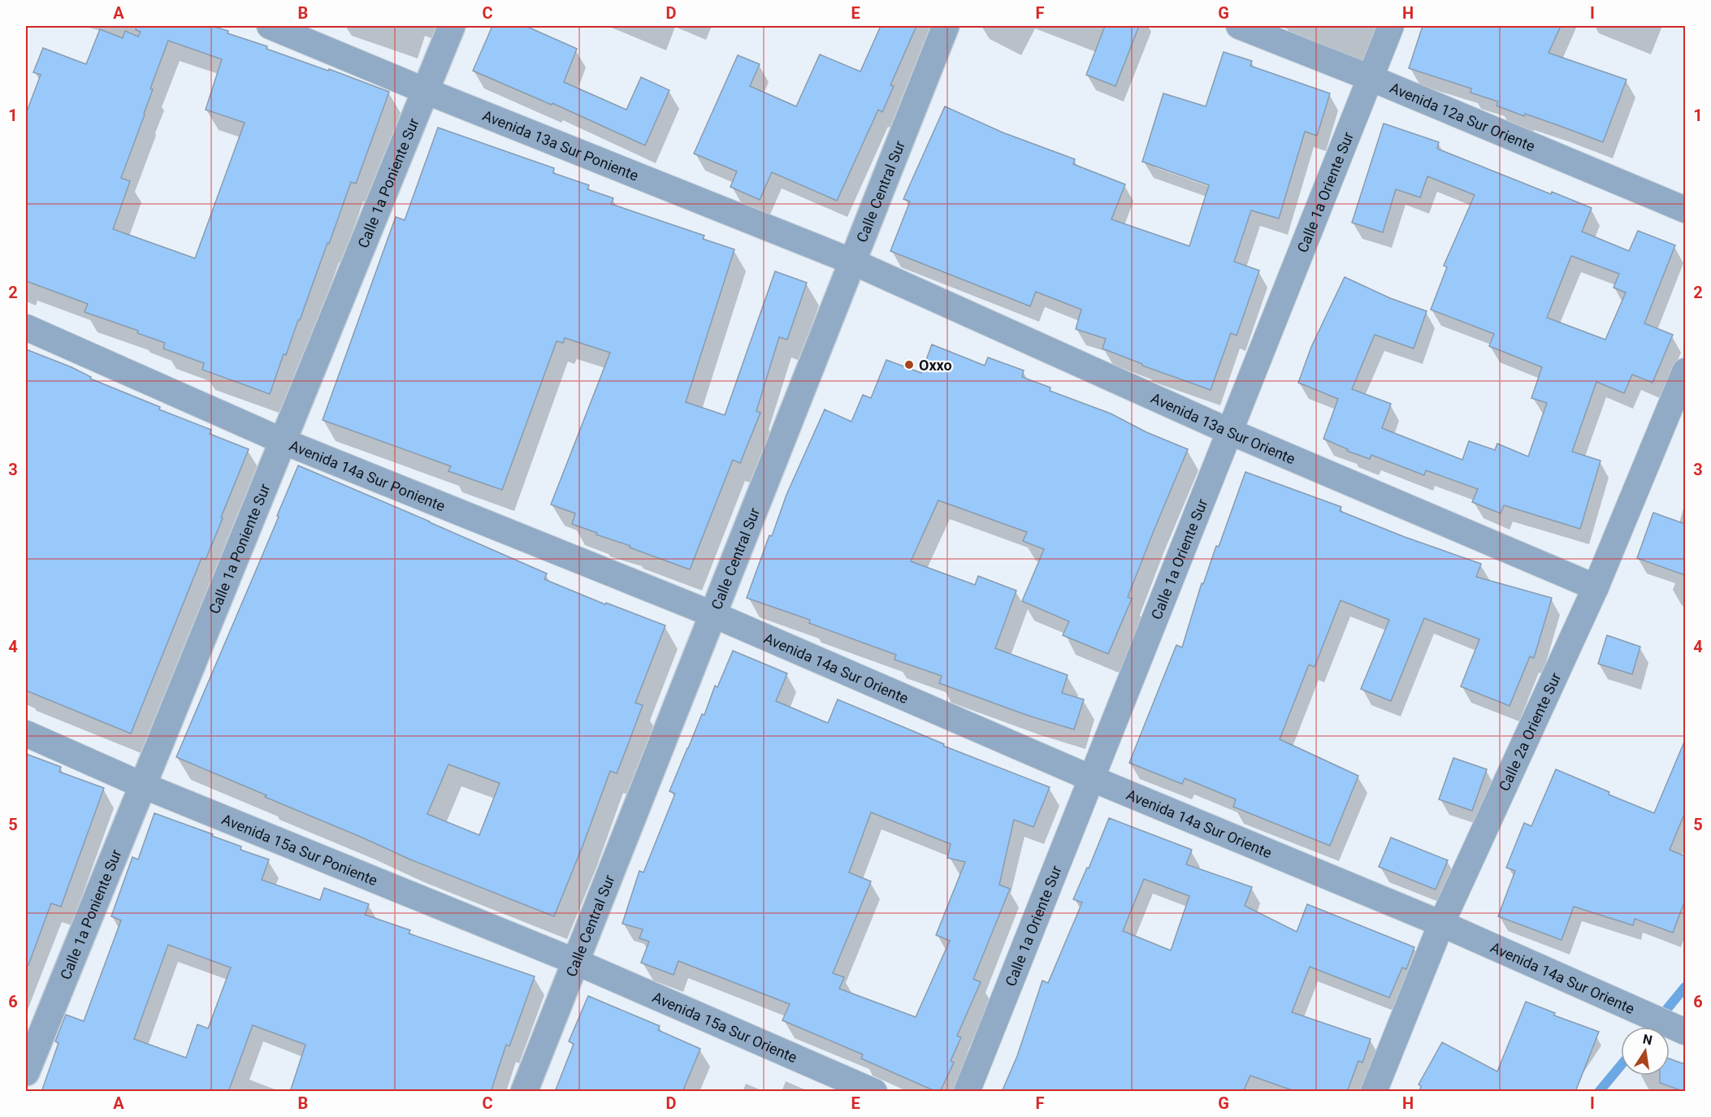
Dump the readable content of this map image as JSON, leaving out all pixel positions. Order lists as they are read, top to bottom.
{
  "streets": {
    "street": [
      "Avenida 12a Sur Oriente",
      "Avenida 13a Sur Poniente",
      "Calle 1a Poniente Sur",
      "Calle Central Sur",
      "Calle 1a Oriente Sur",
      "Avenida 13a Sur Oriente",
      "Avenida 14a Sur Poniente",
      "Avenida 14a Sur Oriente",
      "Calle 2a Oriente Sur",
      "Avenida 15a Sur Poniente",
      "Avenida 15a Sur Oriente"
    ]
  },
  "crossings": [
    ["Avenida 12a Sur Oriente", "Calle 1a Oriente Sur"],
    ["Avenida 13a Sur Poniente", "Calle 1a Poniente Sur"],
    ["Avenida 13a Sur Poniente", "Calle Central Sur"],
    ["Avenida 13a Sur Poniente", "Avenida 13a Sur Oriente"],
    ["Calle 1a Poniente Sur", "Avenida 14a Sur Poniente"],
    ["Calle 1a Poniente Sur", "Avenida 15a Sur Poniente"],
    ["Calle Central Sur", "Avenida 13a Sur Oriente"],
    ["Calle Central Sur", "Avenida 14a Sur Poniente"],
    ["Calle Central Sur", "Avenida 14a Sur Oriente"],
    ["Calle Central Sur", "Avenida 15a Sur Poniente"],
    ["Calle Central Sur", "Avenida 15a Sur Oriente"],
    ["Calle 1a Oriente Sur", "Avenida 13a Sur Oriente"],
    ["Calle 1a Oriente Sur", "Avenida 14a Sur Oriente"],
    ["Avenida 13a Sur Oriente", "Calle 2a Oriente Sur"],
    ["Avenida 14a Sur Poniente", "Avenida 14a Sur Oriente"],
    ["Avenida 14a Sur Oriente", "Calle 2a Oriente Sur"],
    ["Avenida 15a Sur Poniente", "Avenida 15a Sur Oriente"]
  ],
  "places": ["Oxxo"],
  "north": "top",
  "grid": {
    "columns": [
      "A",
      "B",
      "C",
      "D",
      "E",
      "F",
      "G",
      "H",
      "I"
    ],
    "rows": [
      "1",
      "2",
      "3",
      "4",
      "5",
      "6"
    ]
  }
}
